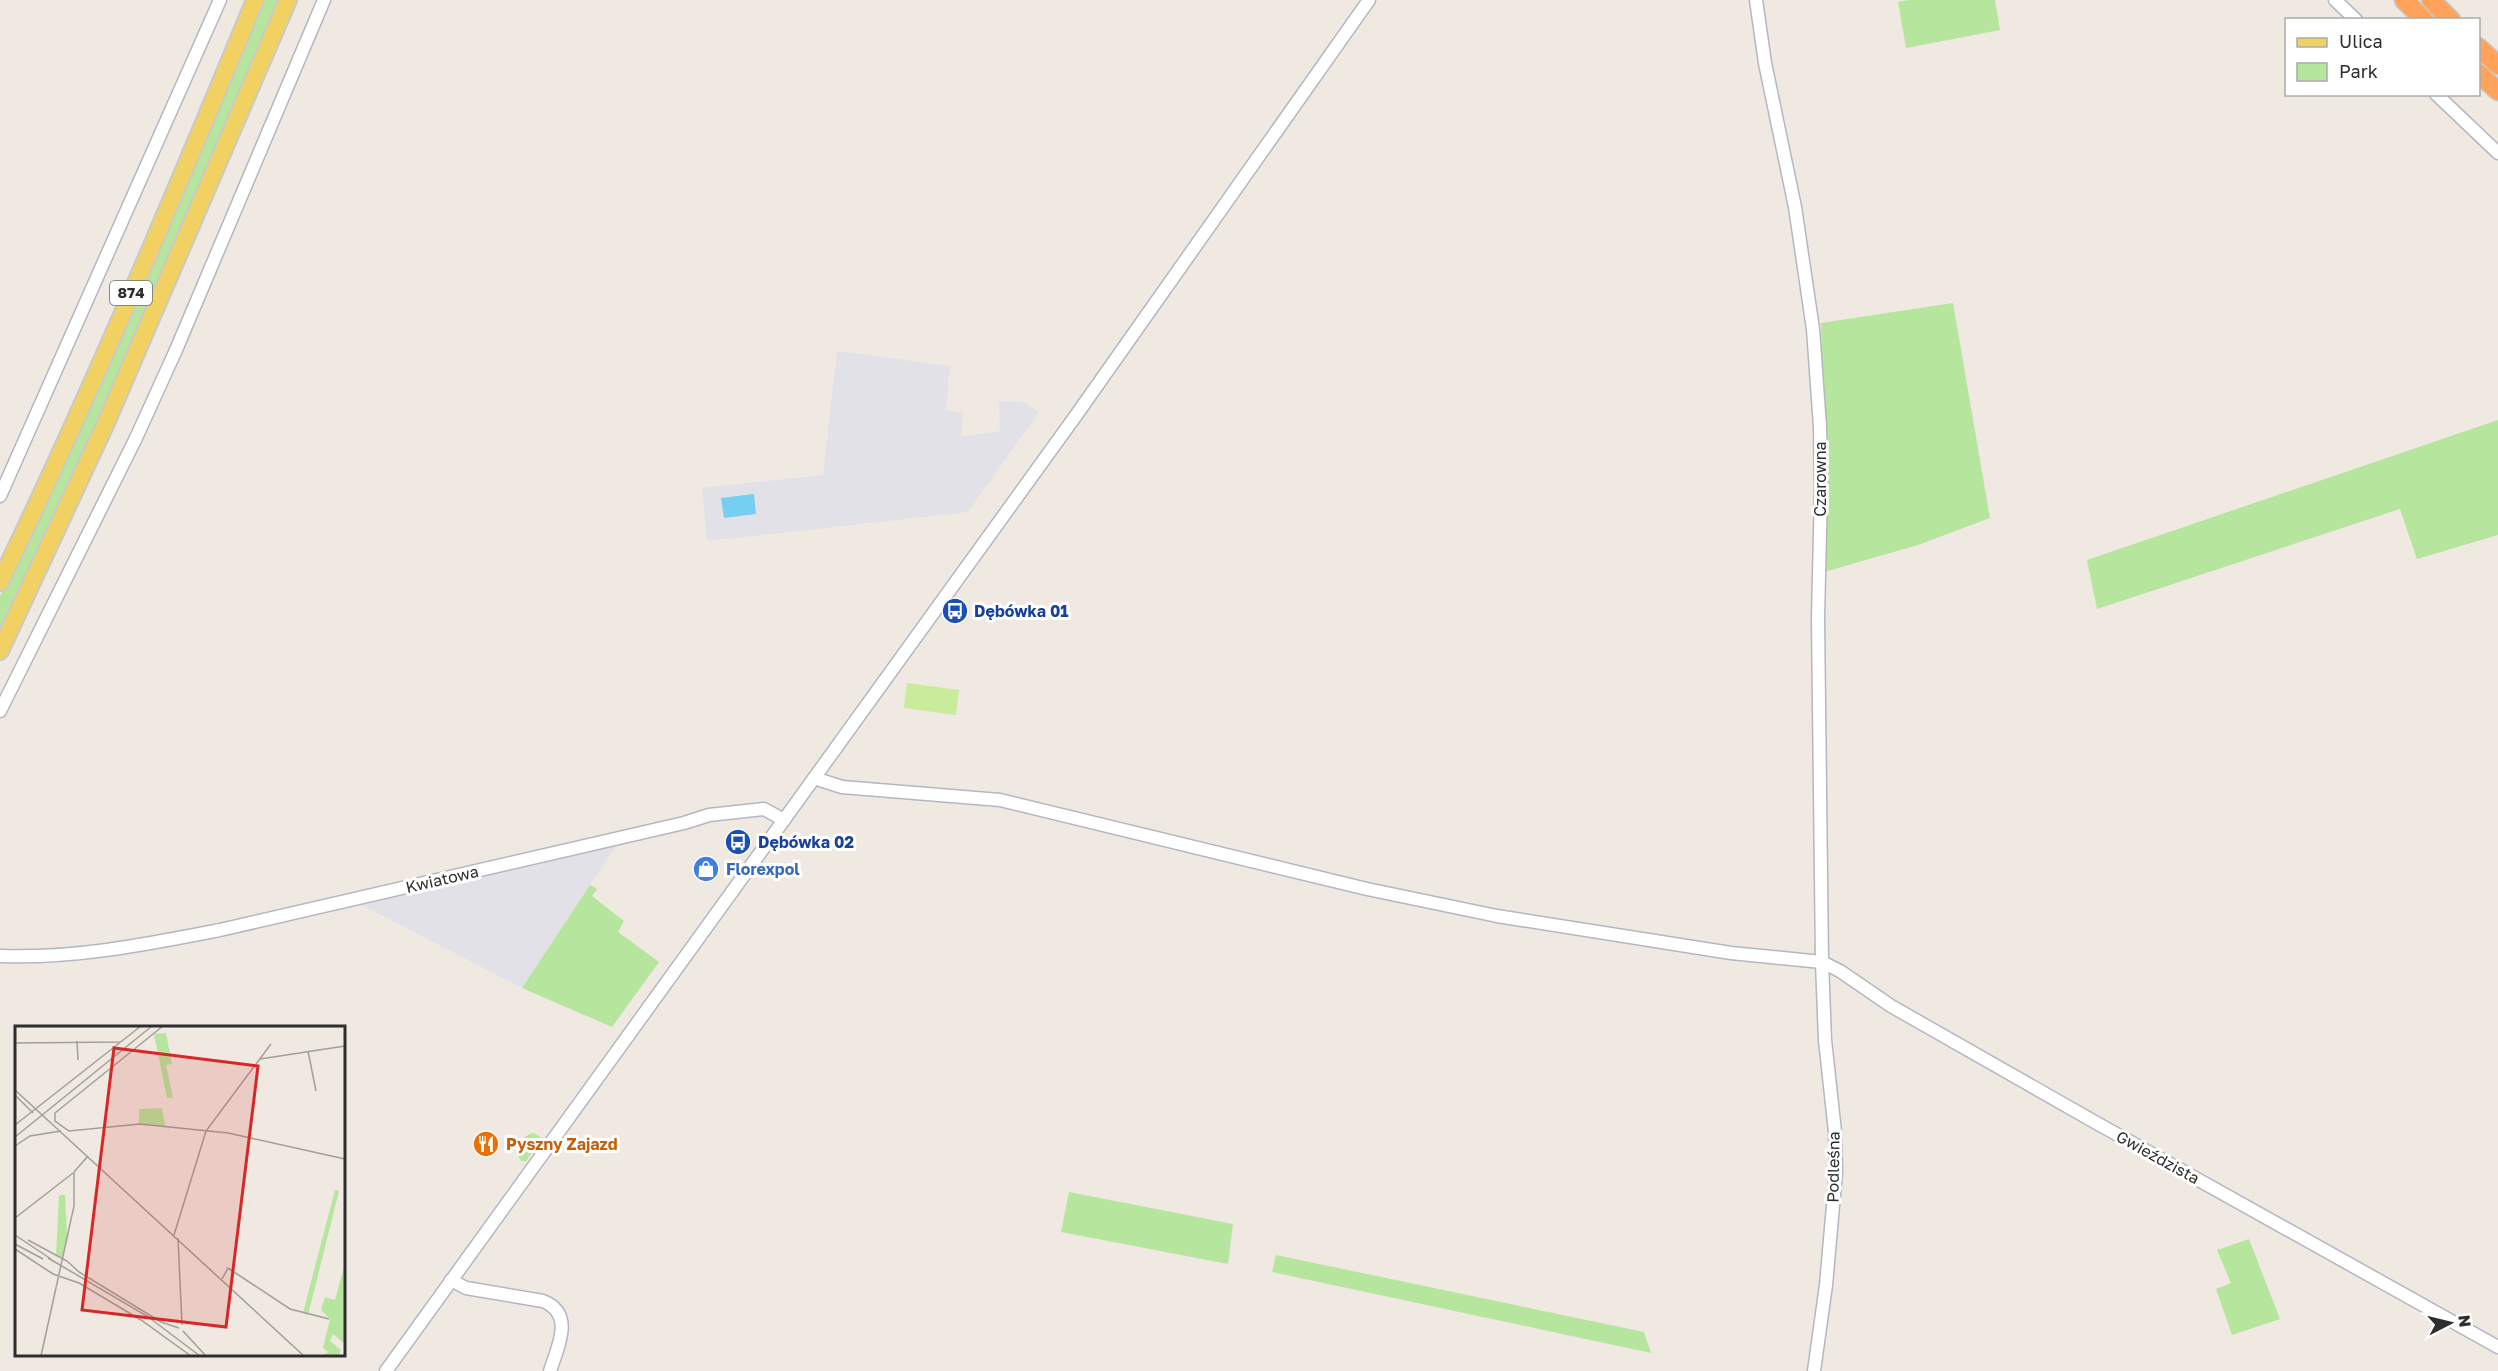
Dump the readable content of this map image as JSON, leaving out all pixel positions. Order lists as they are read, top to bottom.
{
  "streets": {
    "main road": ["874"],
    "street": [
      "Czarowna",
      "Kwiatowa",
      "Gwieździsta",
      "Podleśna"
    ]
  },
  "crossings": [
    ["Czarowna", "Gwieździsta"],
    ["Czarowna", "Podleśna"],
    ["Gwieździsta", "Podleśna"]
  ],
  "places": {
    "bus stop": ["Dębówka 01", "Dębówka 02"],
    "shop": ["Florexpol"],
    "restaurant": ["Pyszny Zajazd"]
  },
  "legend": ["Ulica", "Park"],
  "north": "right"
}
